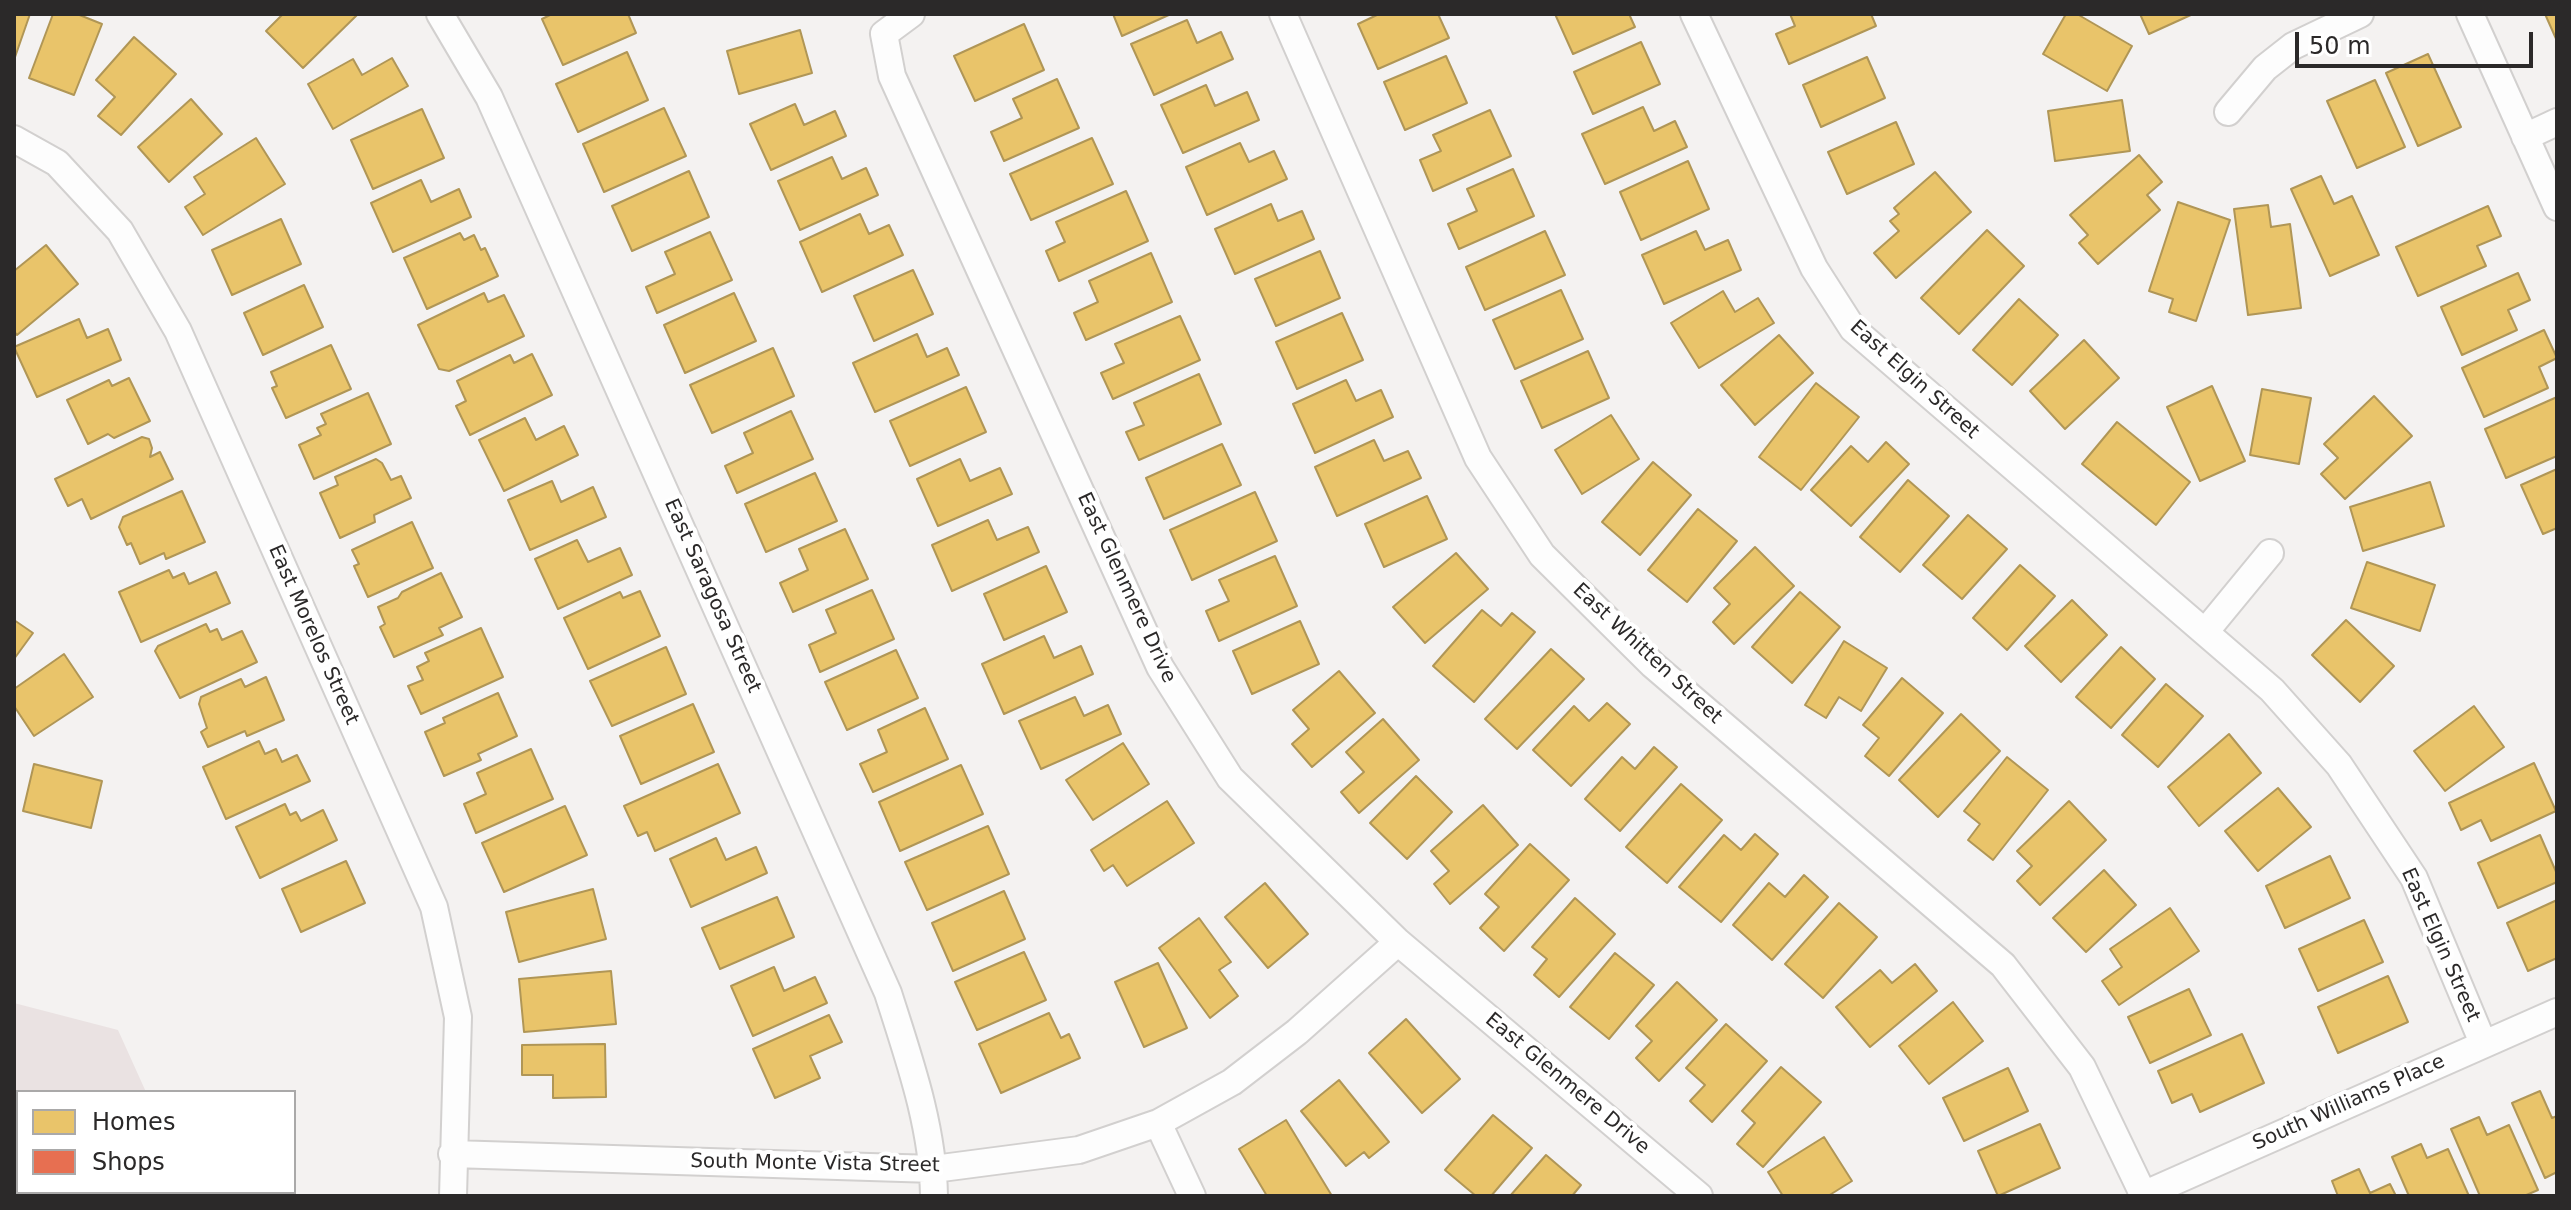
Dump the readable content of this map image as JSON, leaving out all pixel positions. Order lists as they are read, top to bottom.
{
  "streets": {
    "street": [
      "East Elgin Street",
      "East Glenmere Drive",
      "East Saragosa Street",
      "East Morelos Street",
      "East Whitten Street",
      "South Williams Place",
      "South Monte Vista Street"
    ]
  },
  "crossings": [
    ["East Elgin Street", "South Williams Place"],
    ["East Glenmere Drive", "South Monte Vista Street"],
    ["East Saragosa Street", "South Monte Vista Street"],
    ["East Morelos Street", "South Monte Vista Street"],
    ["East Whitten Street", "South Williams Place"]
  ],
  "legend": ["Homes", "Shops"],
  "scale_bar": "50 m"
}
